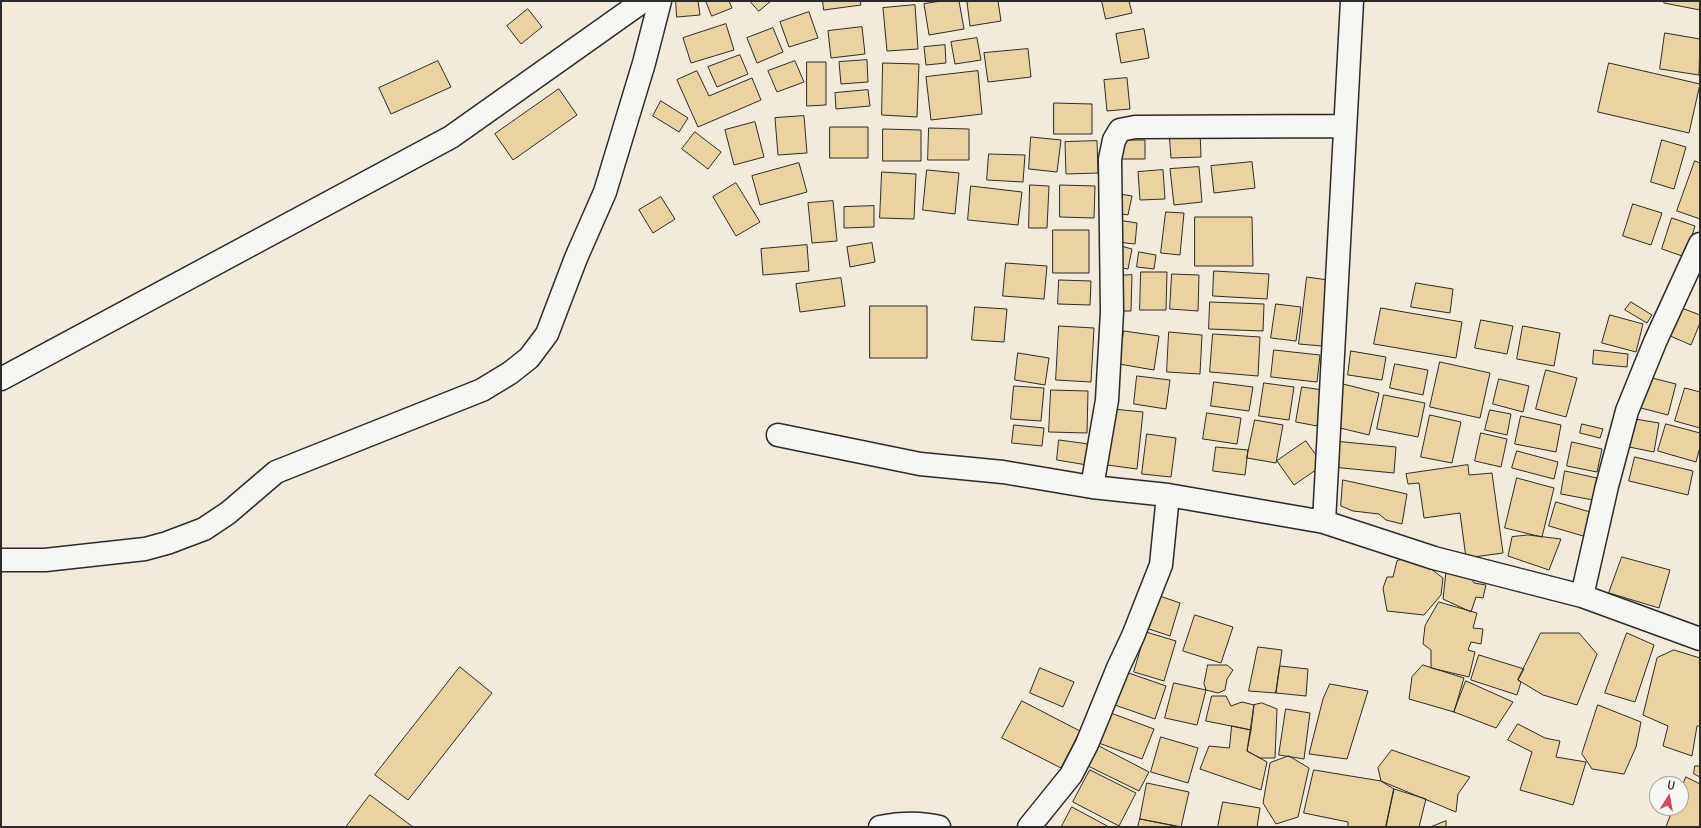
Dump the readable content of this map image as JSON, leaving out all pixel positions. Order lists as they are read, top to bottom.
{
  "north": "top"
}
